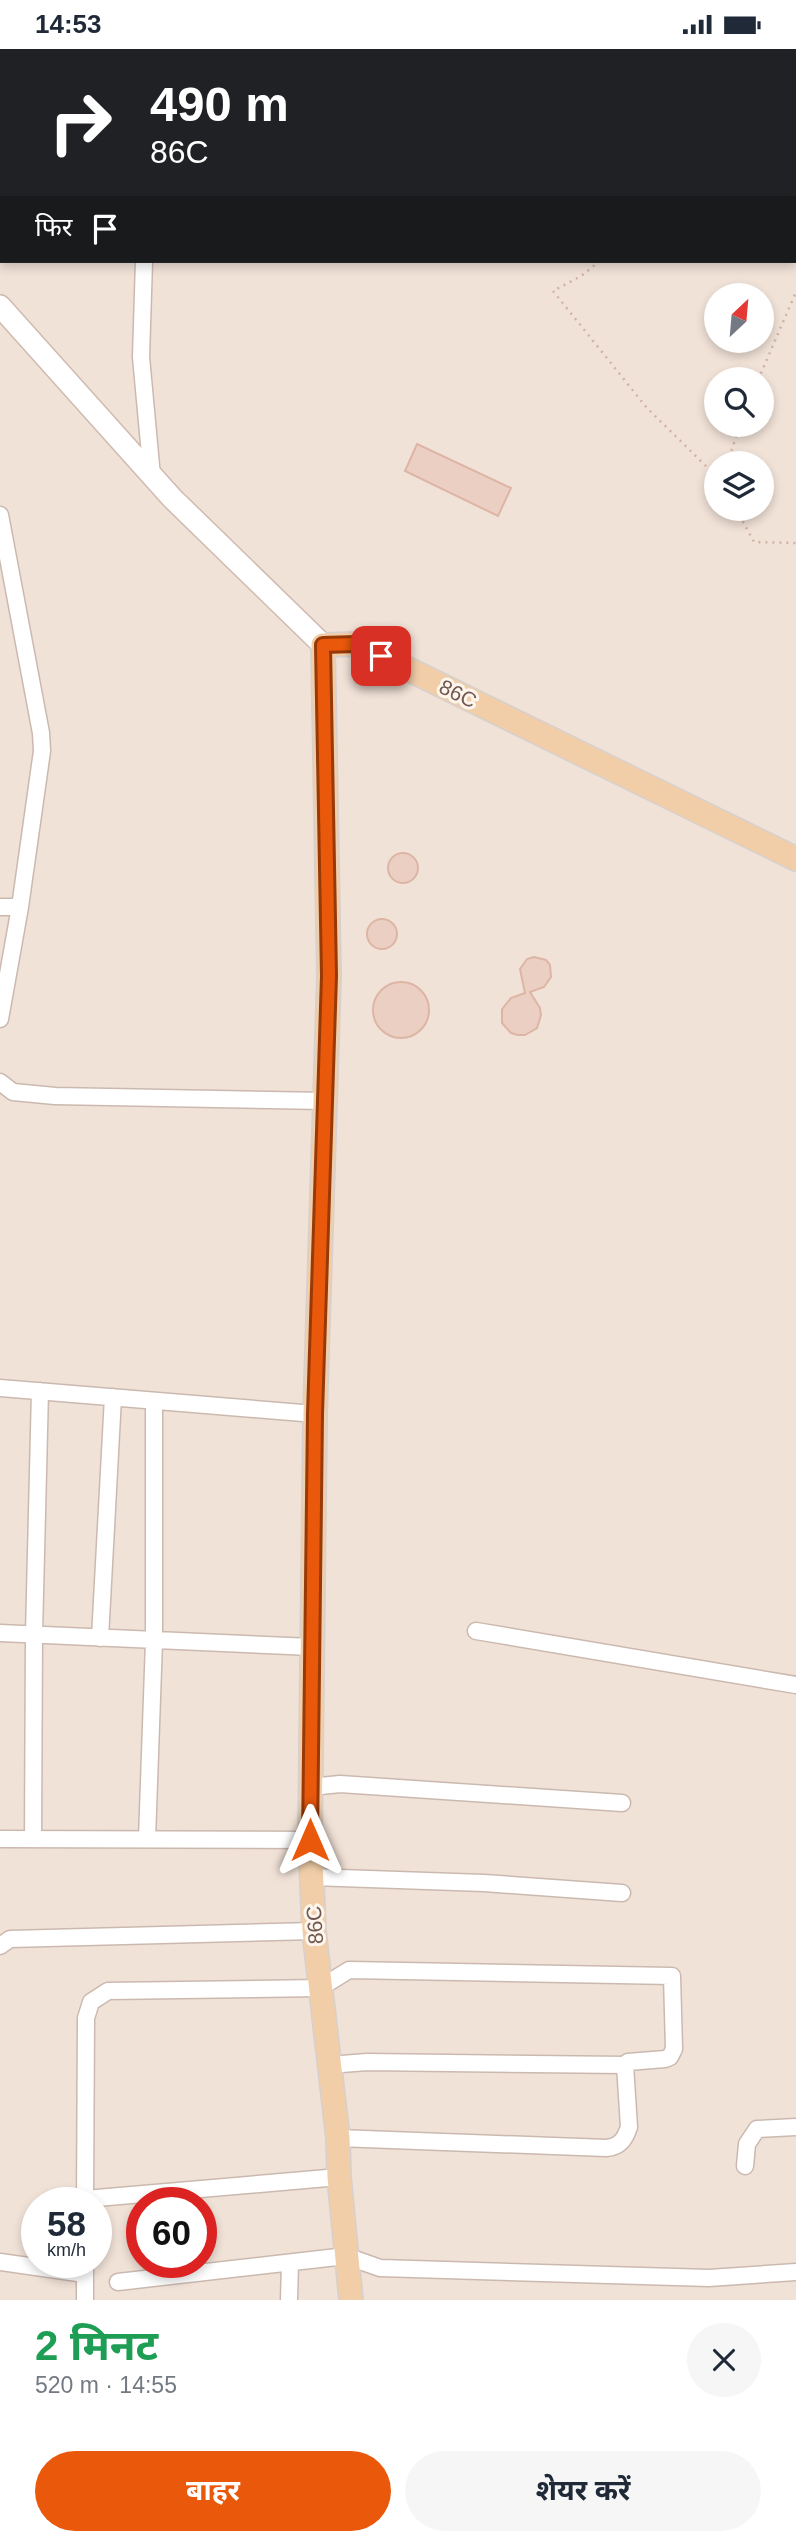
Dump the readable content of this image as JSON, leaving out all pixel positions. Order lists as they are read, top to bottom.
{
  "streets": {
    "main road": ["86C"]
  },
  "north": "top right",
  "page": {
    "status": "14:53",
    "turn": ["490 m", "86C"],
    "then": "फिर",
    "speed": "58 km/h",
    "limit": "60",
    "heading": ["2 मिनट", "520 m · 14:55"],
    "buttons": ["बाहर", "शेयर करें"]
  }
}
